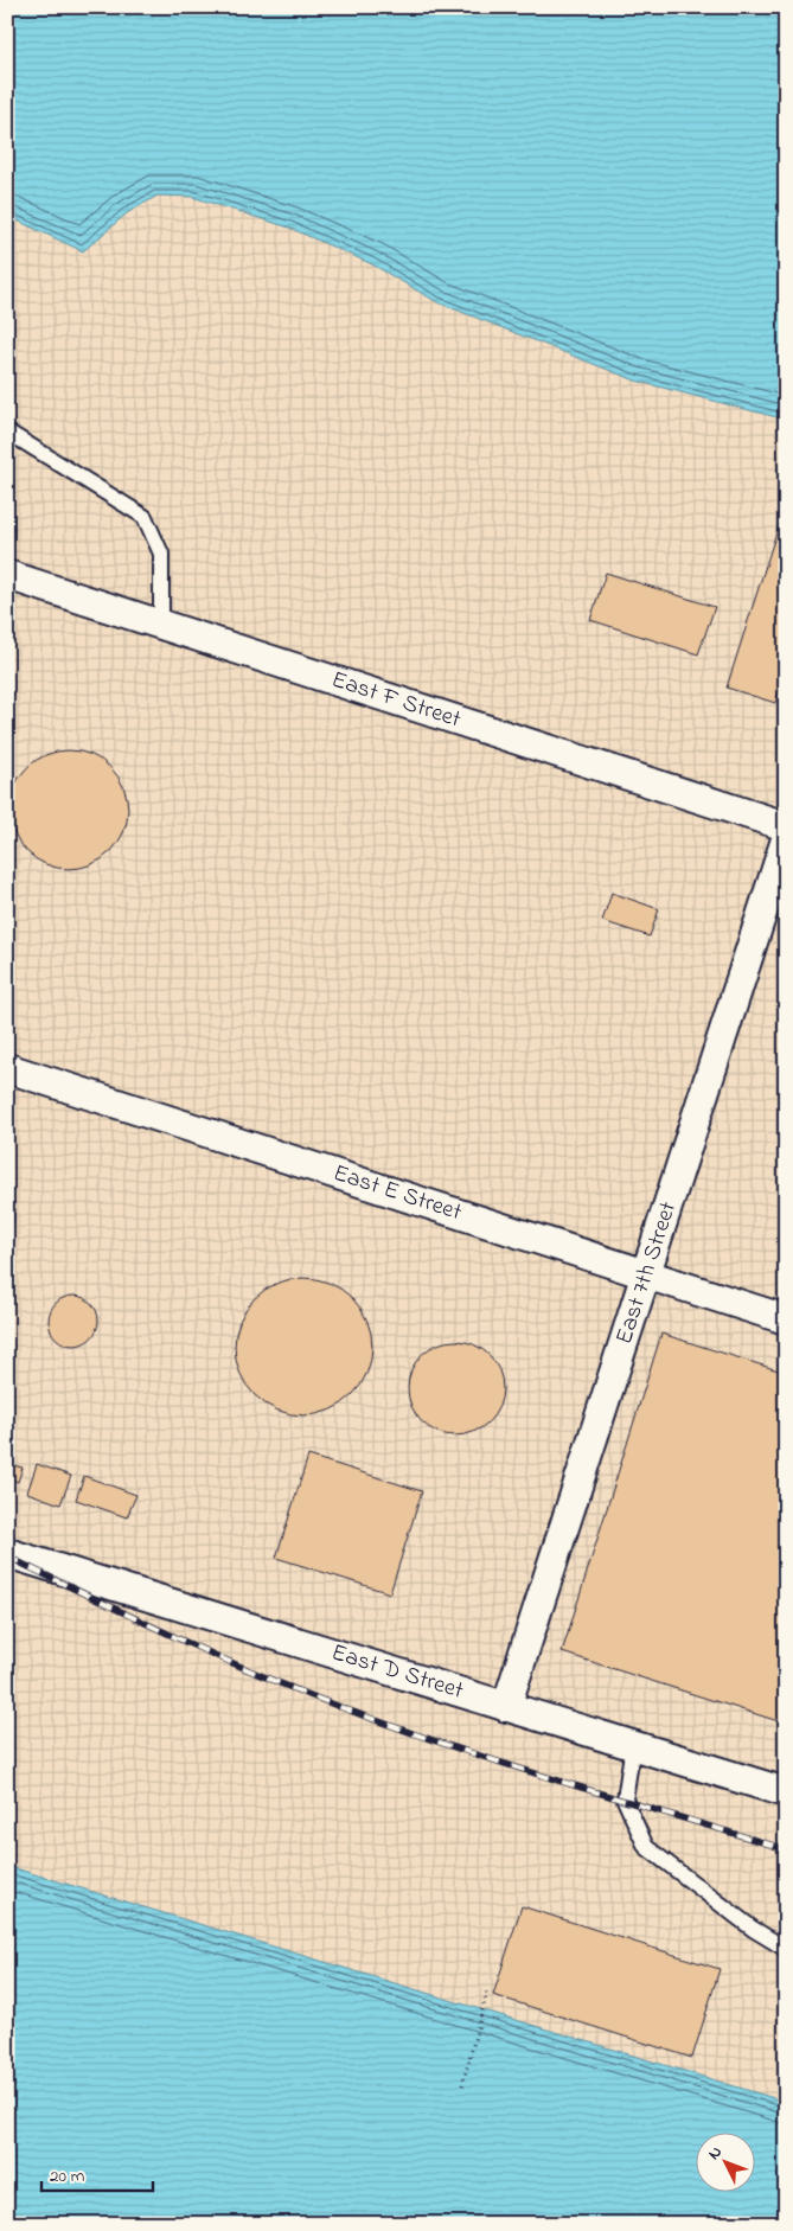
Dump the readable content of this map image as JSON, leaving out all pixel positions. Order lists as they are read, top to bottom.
{
  "streets": {
    "street": [
      "East F Street",
      "East E Street",
      "East 7th Street",
      "East D Street"
    ]
  },
  "crossings": [
    ["East E Street", "East 7th Street"],
    ["East 7th Street", "East D Street"]
  ],
  "scale_bar": "20 m",
  "north": "top left"
}
